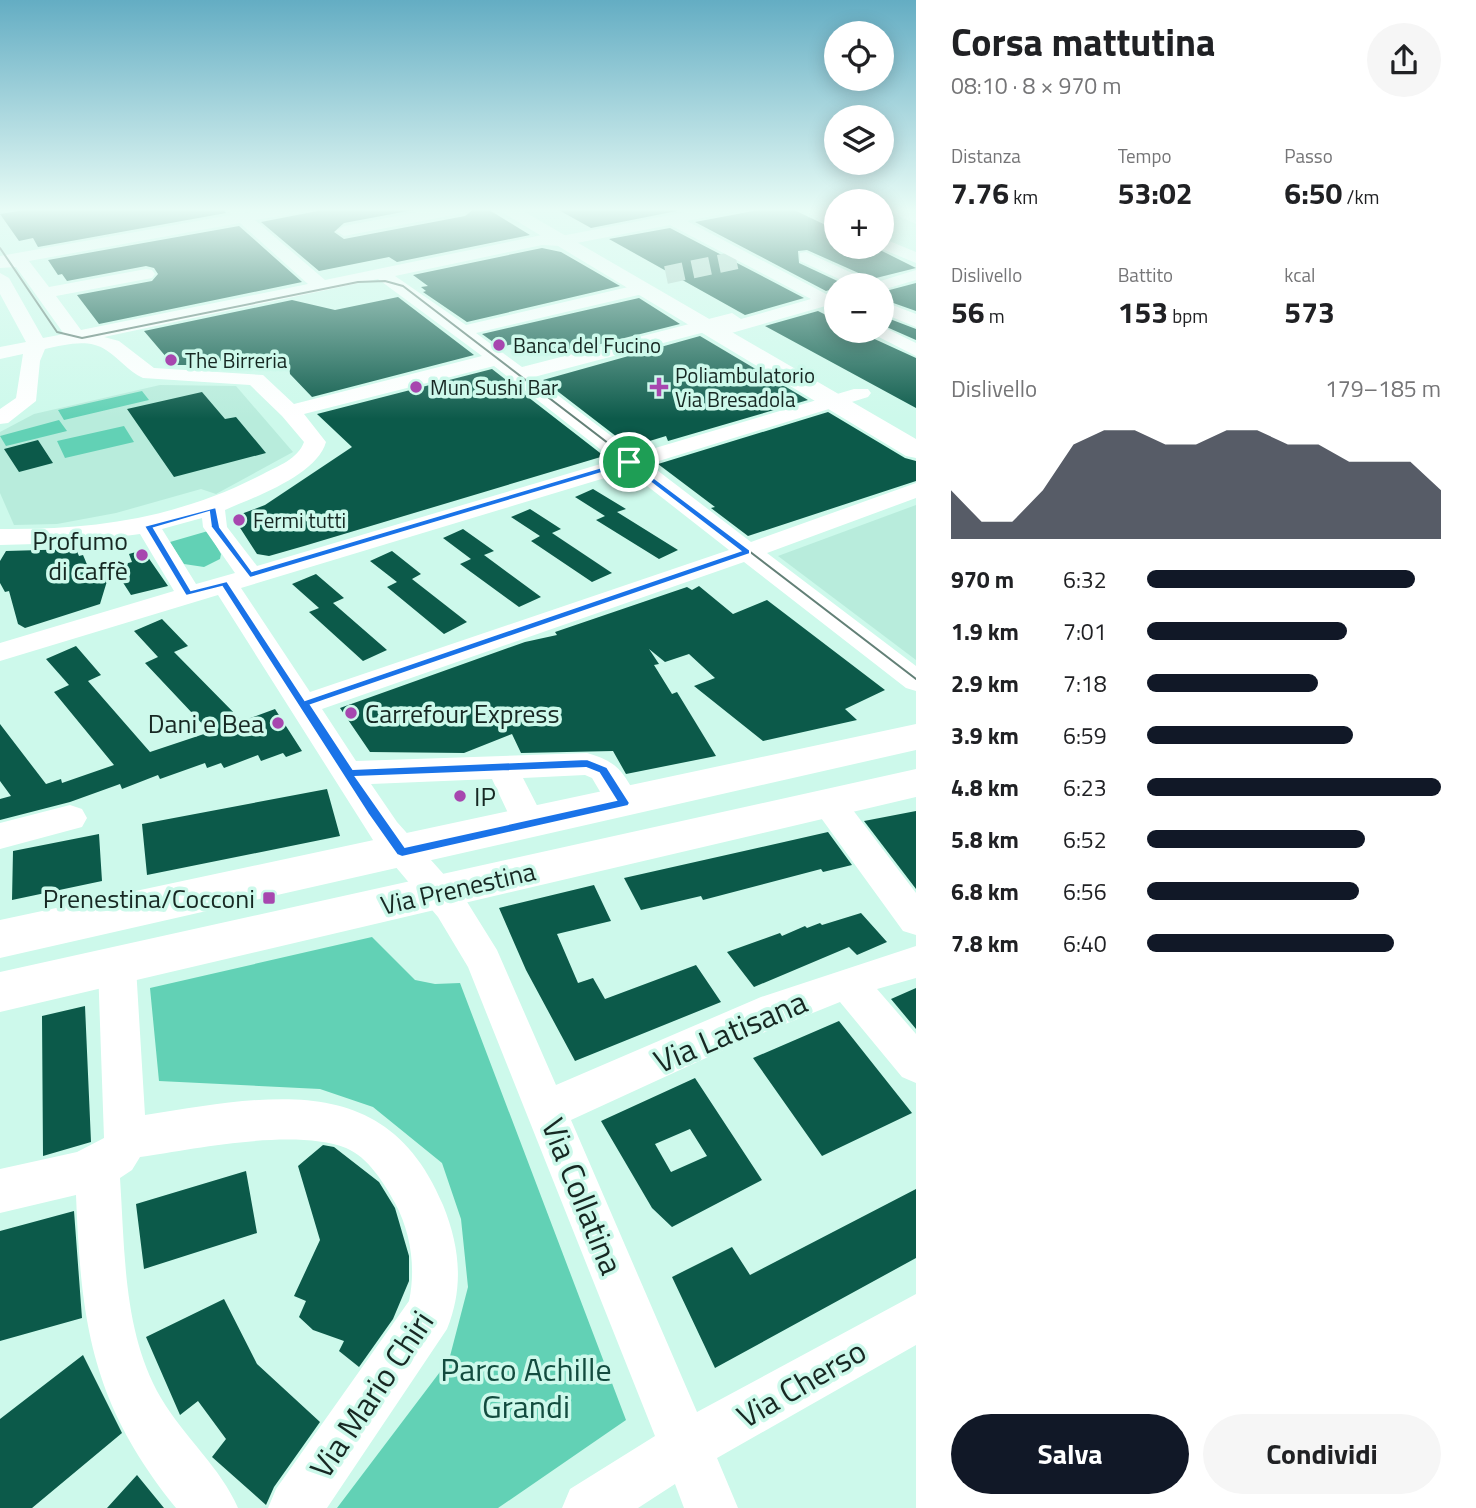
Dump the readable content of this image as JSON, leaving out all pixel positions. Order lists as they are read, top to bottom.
{
  "streets": {
    "main road": ["Via Prenestina"],
    "street": [
      "Via Latisana",
      "Via Collatina",
      "Via Cherso",
      "Via Mario Chiri"
    ]
  },
  "crossings": [
    ["Via Prenestina", "Via Collatina"],
    ["Via Latisana", "Via Collatina"],
    ["Via Collatina", "Via Cherso"]
  ],
  "parks": ["Parco Achille Grandi"],
  "places": {
    "other": [
      "Banca del Fucino",
      "The Birreria",
      "Mun Sushi Bar",
      "Fermi tutti",
      "Profumo di caffè",
      "Carrefour Express",
      "Dani e Bea",
      "IP"
    ],
    "health": ["Poliambulatorio Via Bresadola"],
    "transit": ["Prenestina/Cocconi"]
  },
  "page": {
    "heading": ["Corsa mattutina", "08:10 · 8 × 970 m"],
    "map_buttons": ["+", "−"],
    "stats": [
      ["Distanza", "7.76 km"],
      ["Tempo", "53:02"],
      ["Passo", "6:50 /km"],
      ["Dislivello", "56 m"],
      ["Battito", "153 bpm"],
      ["kcal", "573"]
    ],
    "chart": ["Dislivello", "179–185 m"],
    "list": [
      {
        "name": "970 m",
        "note": "6:32"
      },
      {
        "name": "1.9 km",
        "note": "7:01"
      },
      {
        "name": "2.9 km",
        "note": "7:18"
      },
      {
        "name": "3.9 km",
        "note": "6:59"
      },
      {
        "name": "4.8 km",
        "note": "6:23"
      },
      {
        "name": "5.8 km",
        "note": "6:52"
      },
      {
        "name": "6.8 km",
        "note": "6:56"
      },
      {
        "name": "7.8 km",
        "note": "6:40"
      }
    ],
    "buttons": ["Salva", "Condividi"]
  }
}
